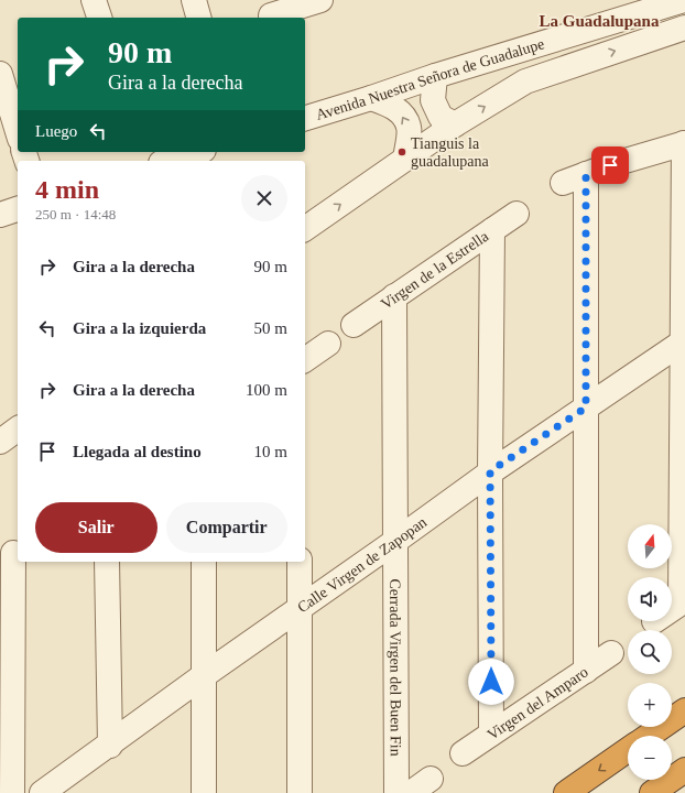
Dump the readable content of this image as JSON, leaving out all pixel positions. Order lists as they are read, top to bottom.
{
  "streets": {
    "street": [
      "Avenida Nuestra Señora de Guadalupe",
      "Virgen de la Estrella",
      "Calle Virgen de Zapopan",
      "Cerrada Virgen del Buen Fin",
      "Virgen del Amparo"
    ]
  },
  "crossings": [
    ["Virgen de la Estrella", "Cerrada Virgen del Buen Fin"],
    ["Calle Virgen de Zapopan", "Cerrada Virgen del Buen Fin"]
  ],
  "districts": ["La Guadalupana"],
  "places": ["Tianguis la guadalupana"],
  "north": "top",
  "page": {
    "turn": ["90 m", "Gira a la derecha"],
    "then": "Luego",
    "heading": ["4 min", "250 m · 14:48"],
    "list": [
      {
        "name": "Gira a la derecha",
        "value": "90 m"
      },
      {
        "name": "Gira a la izquierda",
        "value": "50 m"
      },
      {
        "name": "Gira a la derecha",
        "value": "100 m"
      },
      {
        "name": "Llegada al destino",
        "value": "10 m"
      }
    ],
    "buttons": ["Salir", "Compartir"],
    "map_buttons": ["+", "−"]
  }
}
